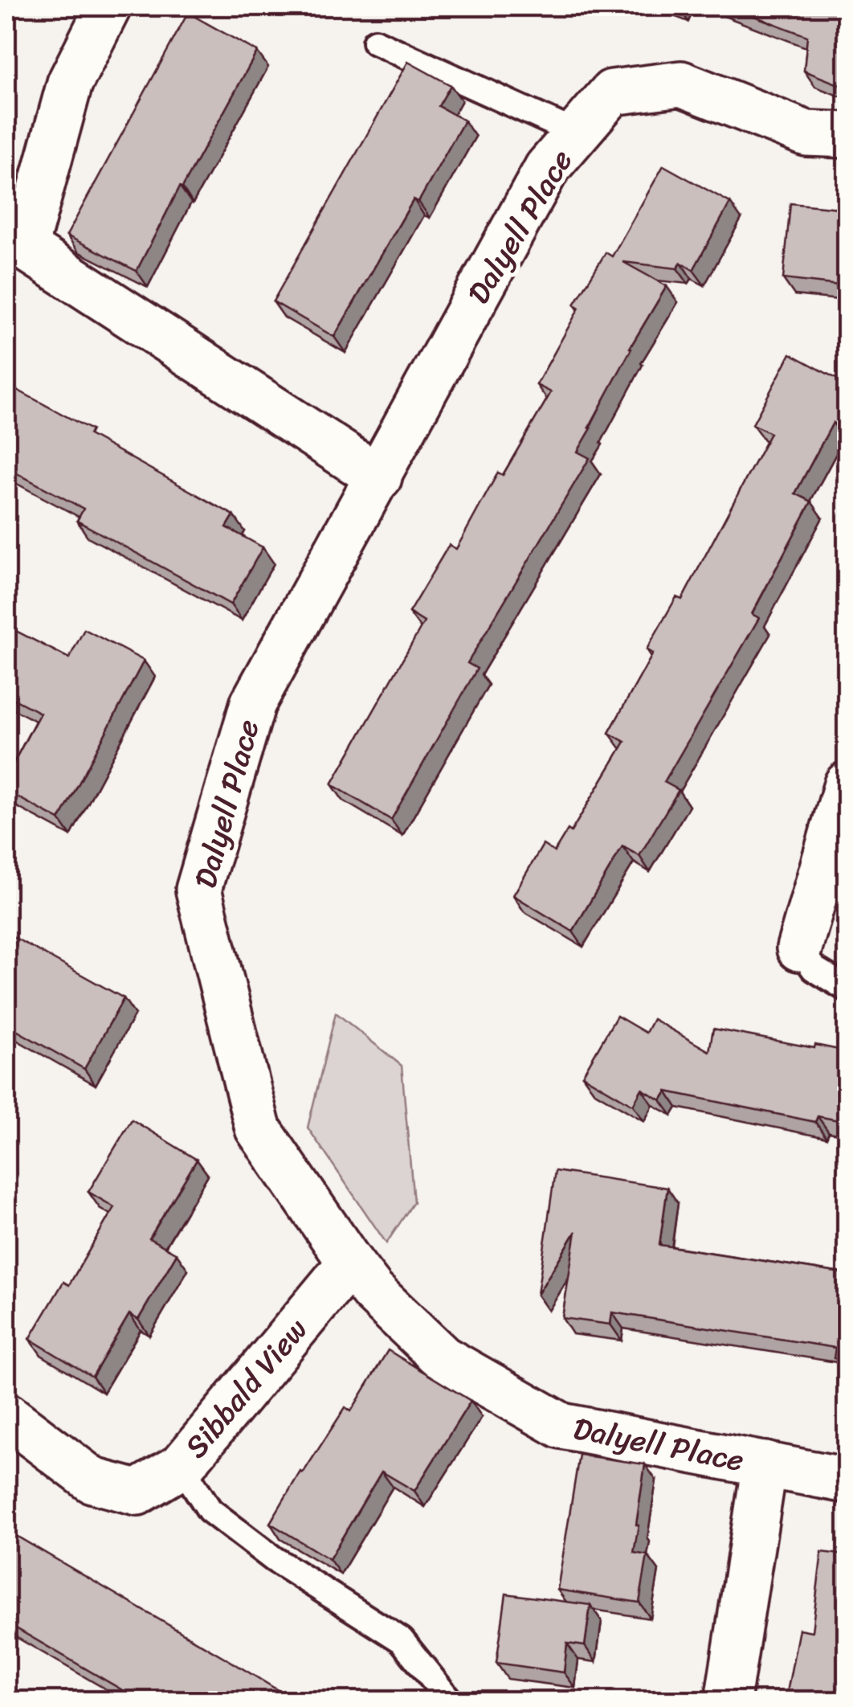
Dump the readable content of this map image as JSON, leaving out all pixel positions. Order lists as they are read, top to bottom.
{
  "streets": {
    "street": ["Dalyell Place", "Sibbald View"]
  },
  "crossings": [
    ["Dalyell Place", "Sibbald View"]
  ]
}
